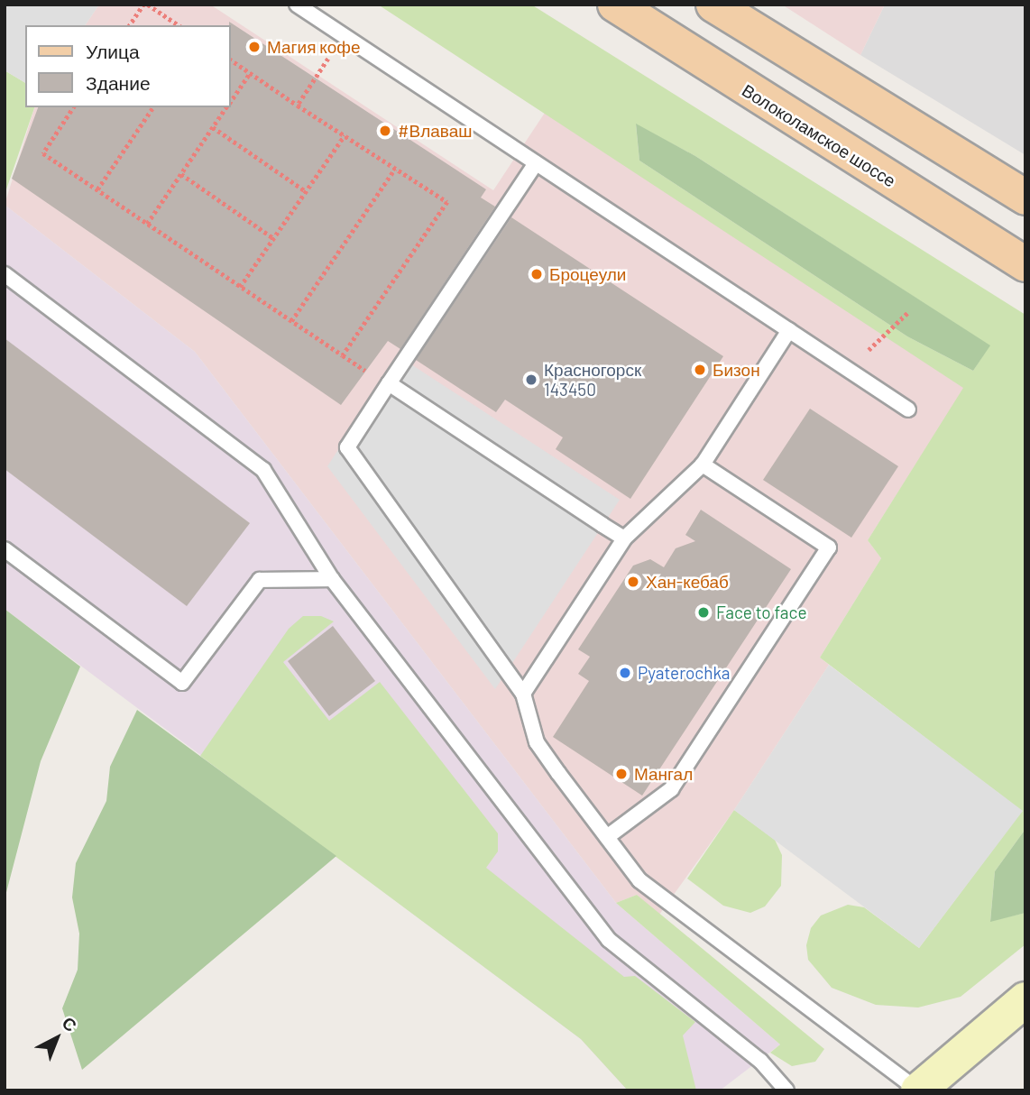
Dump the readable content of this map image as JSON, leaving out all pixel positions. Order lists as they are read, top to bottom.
{
  "streets": {
    "main road": ["Волоколамское шоссе"]
  },
  "places": [
    "Магия кофе",
    "#Влаваш",
    "Броцеули",
    "Бизон",
    "Красногорск 143450",
    "Хан-кебаб",
    "Face to face",
    "Pyaterochka",
    "Мангал"
  ],
  "legend": ["Улица", "Здание"],
  "north": "top right"
}
